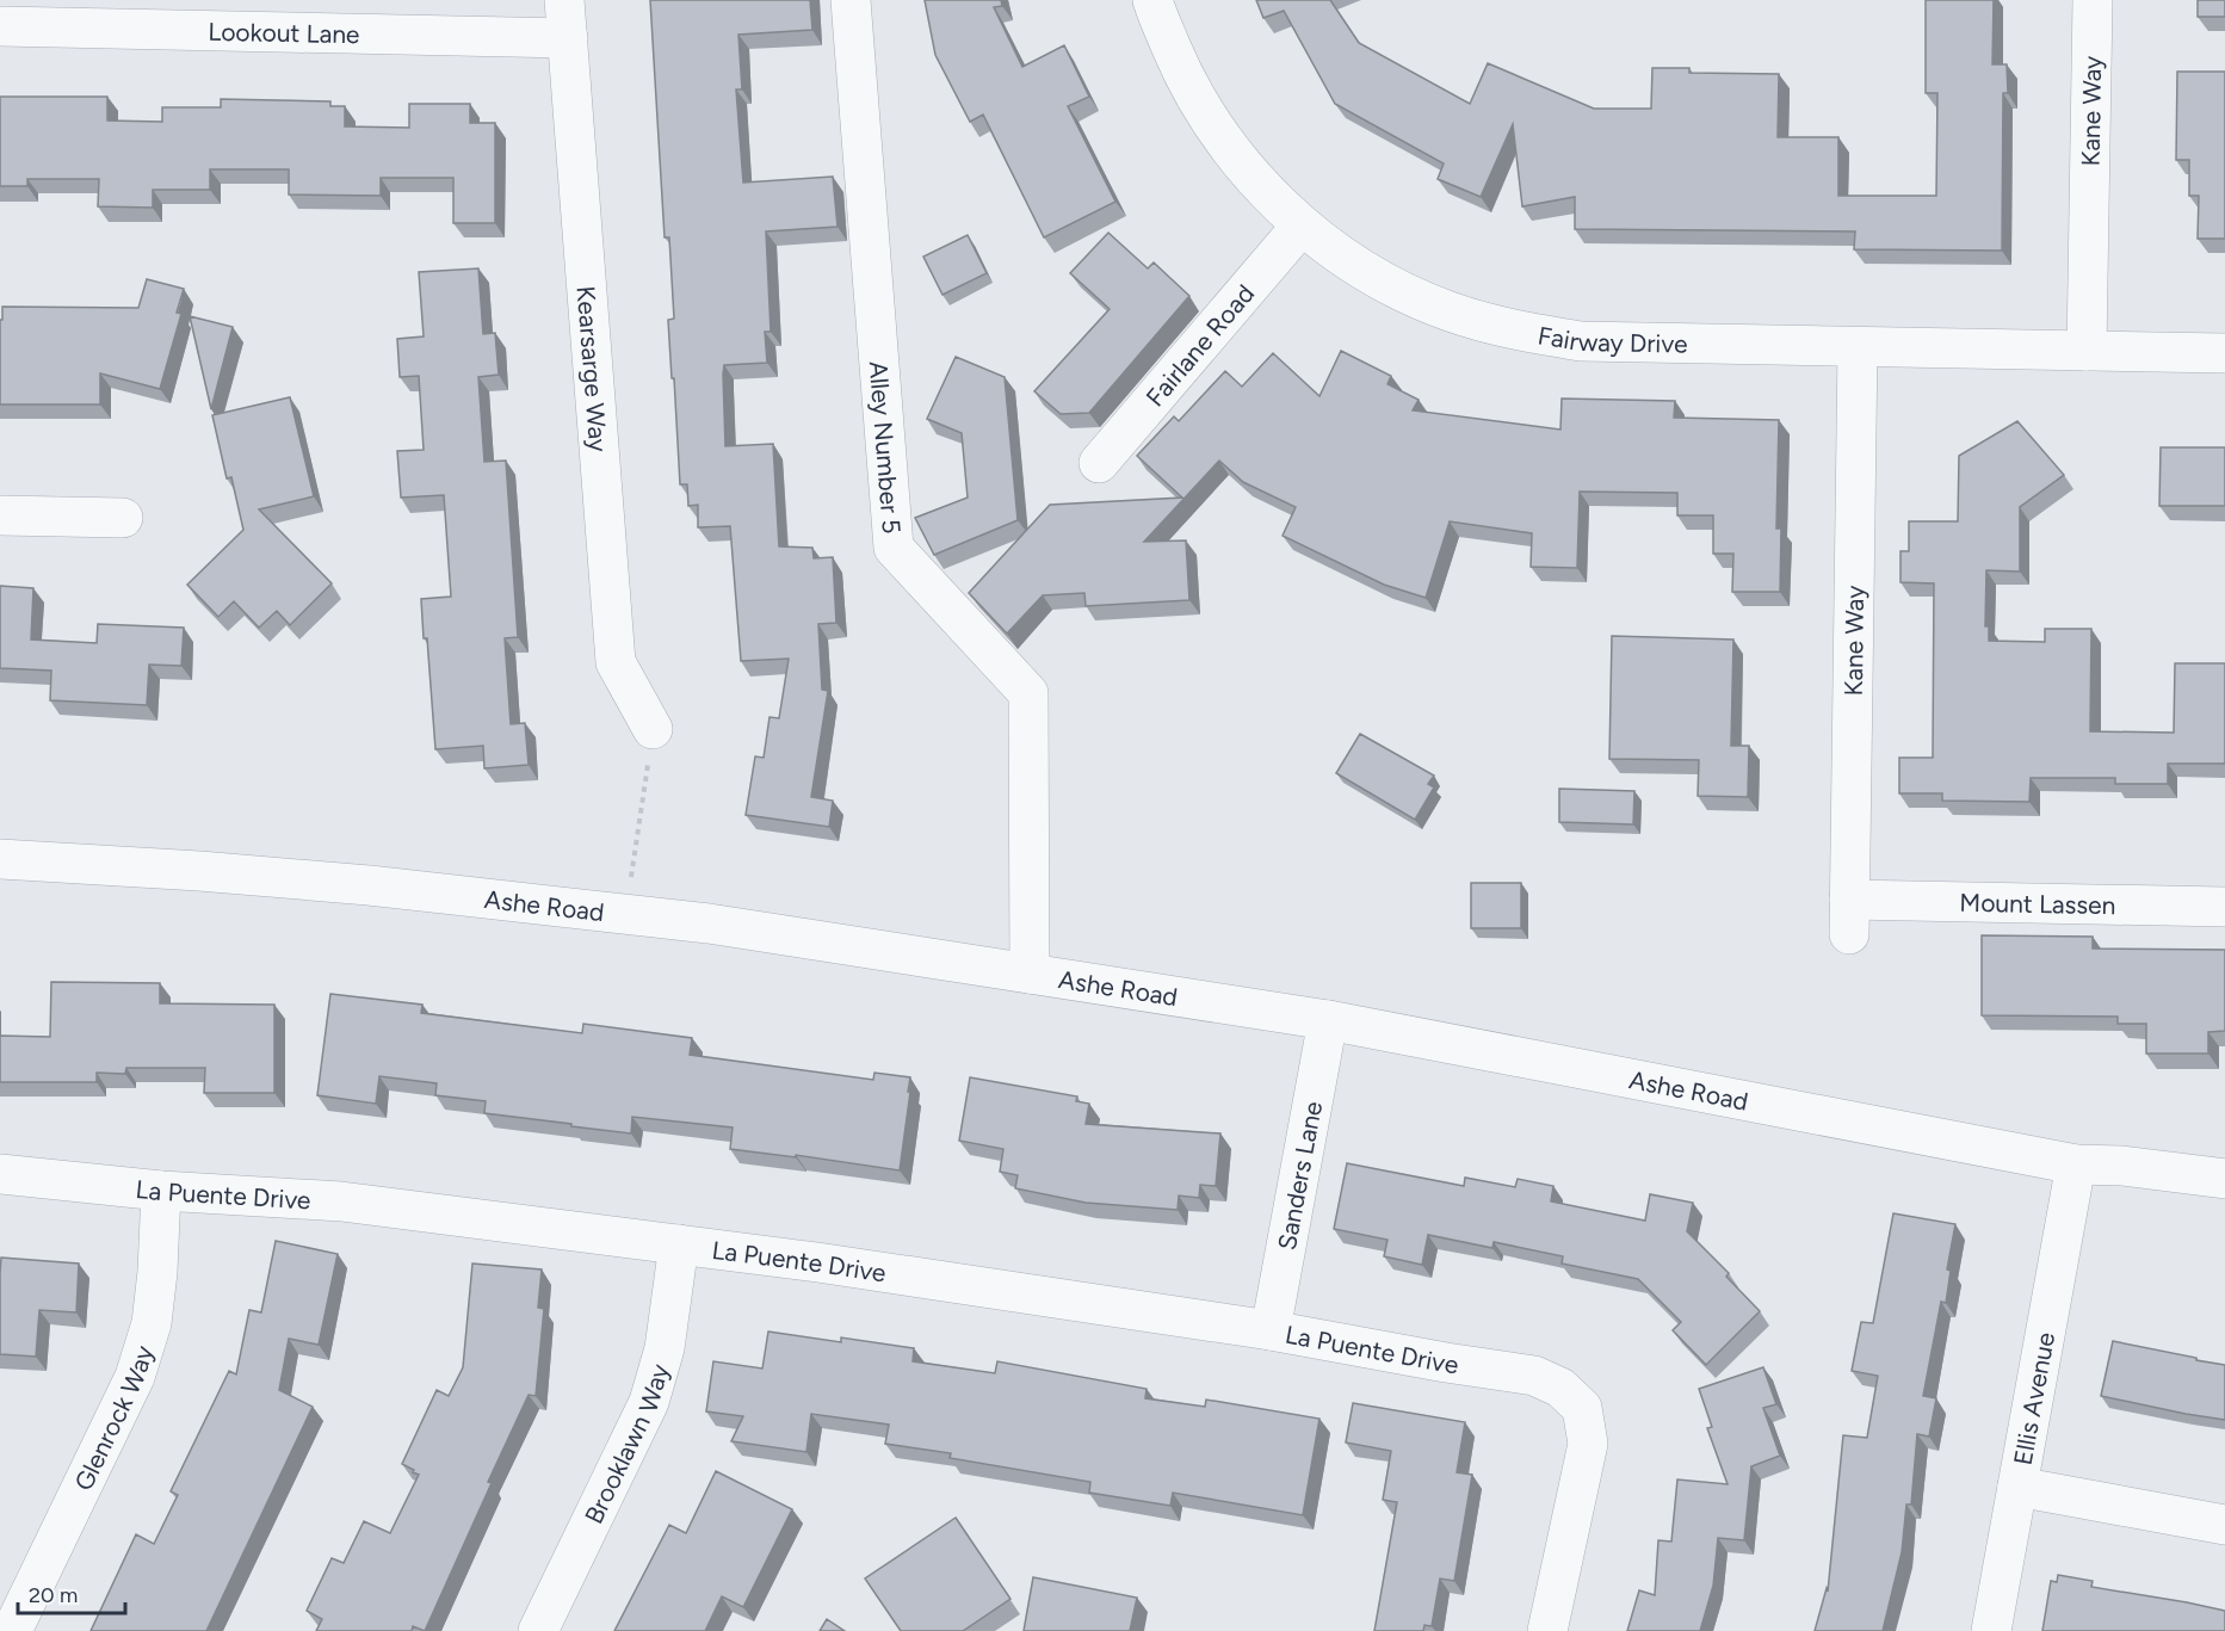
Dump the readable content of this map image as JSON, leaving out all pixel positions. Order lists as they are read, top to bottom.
{
  "streets": {
    "street": [
      "Lookout Lane",
      "Kane Way",
      "Fairway Drive",
      "Fairlane Road",
      "Kearsarge Way",
      "Alley Number 5",
      "Mount Lassen",
      "Ashe Road",
      "Sanders Lane",
      "La Puente Drive",
      "Ellis Avenue",
      "Glenrock Way",
      "Brooklawn Way"
    ]
  },
  "crossings": [
    ["Lookout Lane", "Kearsarge Way"],
    ["Kane Way", "Fairway Drive"],
    ["Kane Way", "Mount Lassen"],
    ["Fairway Drive", "Fairlane Road"],
    ["Alley Number 5", "Ashe Road"],
    ["Ashe Road", "Sanders Lane"],
    ["Ashe Road", "Ellis Avenue"],
    ["Sanders Lane", "La Puente Drive"],
    ["La Puente Drive", "Glenrock Way"],
    ["La Puente Drive", "Brooklawn Way"]
  ],
  "scale_bar": "20 m"
}
